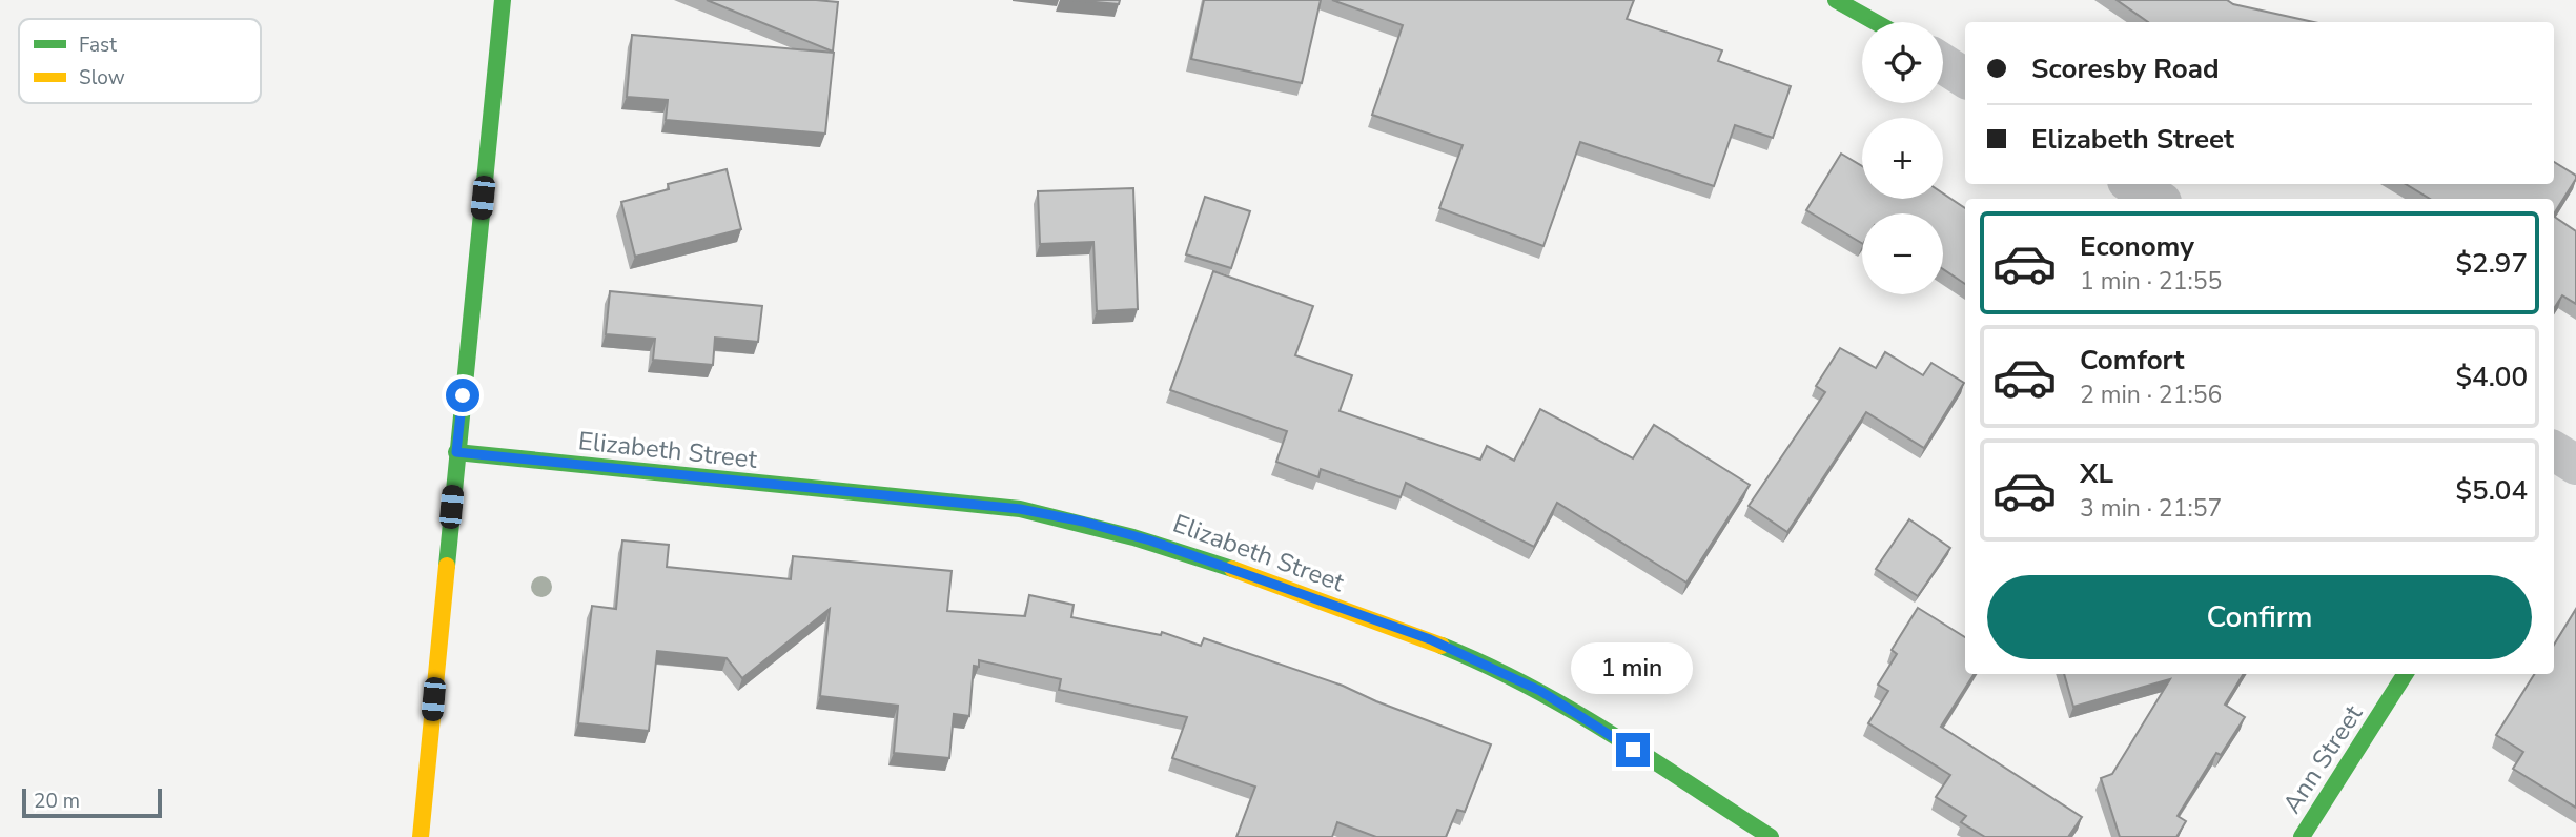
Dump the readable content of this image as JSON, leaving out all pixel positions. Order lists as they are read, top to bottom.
{
  "streets": {
    "street": ["Elizabeth Street", "Ann Street"]
  },
  "legend": ["Fast", "Slow"],
  "scale_bar": "20 m",
  "page": {
    "map_buttons": ["+", "−"],
    "banner": ["Scoresby Road", "Elizabeth Street"],
    "list": [
      {
        "name": "Economy",
        "note": "1 min · 21:55",
        "value": "$2.97"
      },
      {
        "name": "Comfort",
        "note": "2 min · 21:56",
        "value": "$4.00"
      },
      {
        "name": "XL",
        "note": "3 min · 21:57",
        "value": "$5.04"
      }
    ],
    "buttons": "Confirm",
    "bubble": "1 min",
    "scale": "20 m"
  }
}
